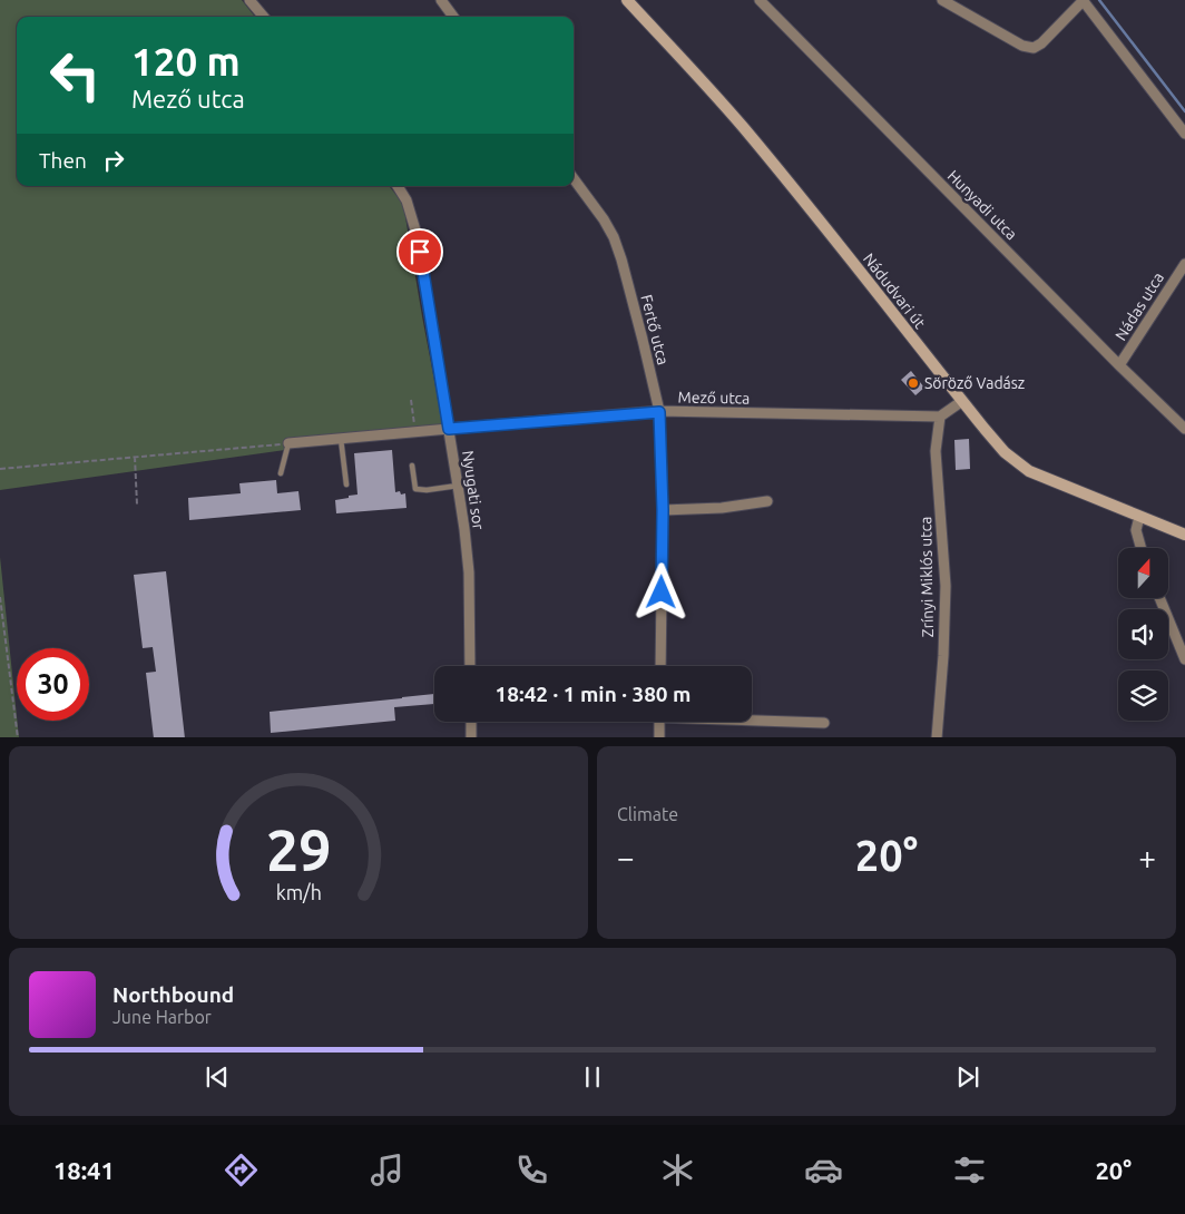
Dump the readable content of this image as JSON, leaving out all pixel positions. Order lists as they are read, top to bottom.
{
  "streets": {
    "main road": ["Nádudvari út"],
    "street": [
      "Hunyadi utca",
      "Nádas utca",
      "Fertő utca",
      "Mező utca",
      "Nyugati sor",
      "Zrínyi Miklós utca"
    ]
  },
  "crossings": [
    ["Hunyadi utca", "Nádas utca"],
    ["Fertő utca", "Mező utca"],
    ["Mező utca", "Nyugati sor"],
    ["Mező utca", "Zrínyi Miklós utca"]
  ],
  "places": ["Söröző Vadász"],
  "north": "top",
  "page": {
    "turn": ["120 m", "Mező utca"],
    "then": "Then",
    "limit": "30",
    "trip": "18:42 · 1 min · 380 m",
    "tile": "Climate",
    "heat": ["−", "20°", "+"],
    "song": ["Northbound", "June Harbor"],
    "tabs": ["18:41", "20°"],
    "gauge": ["29", "km/h"]
  }
}
